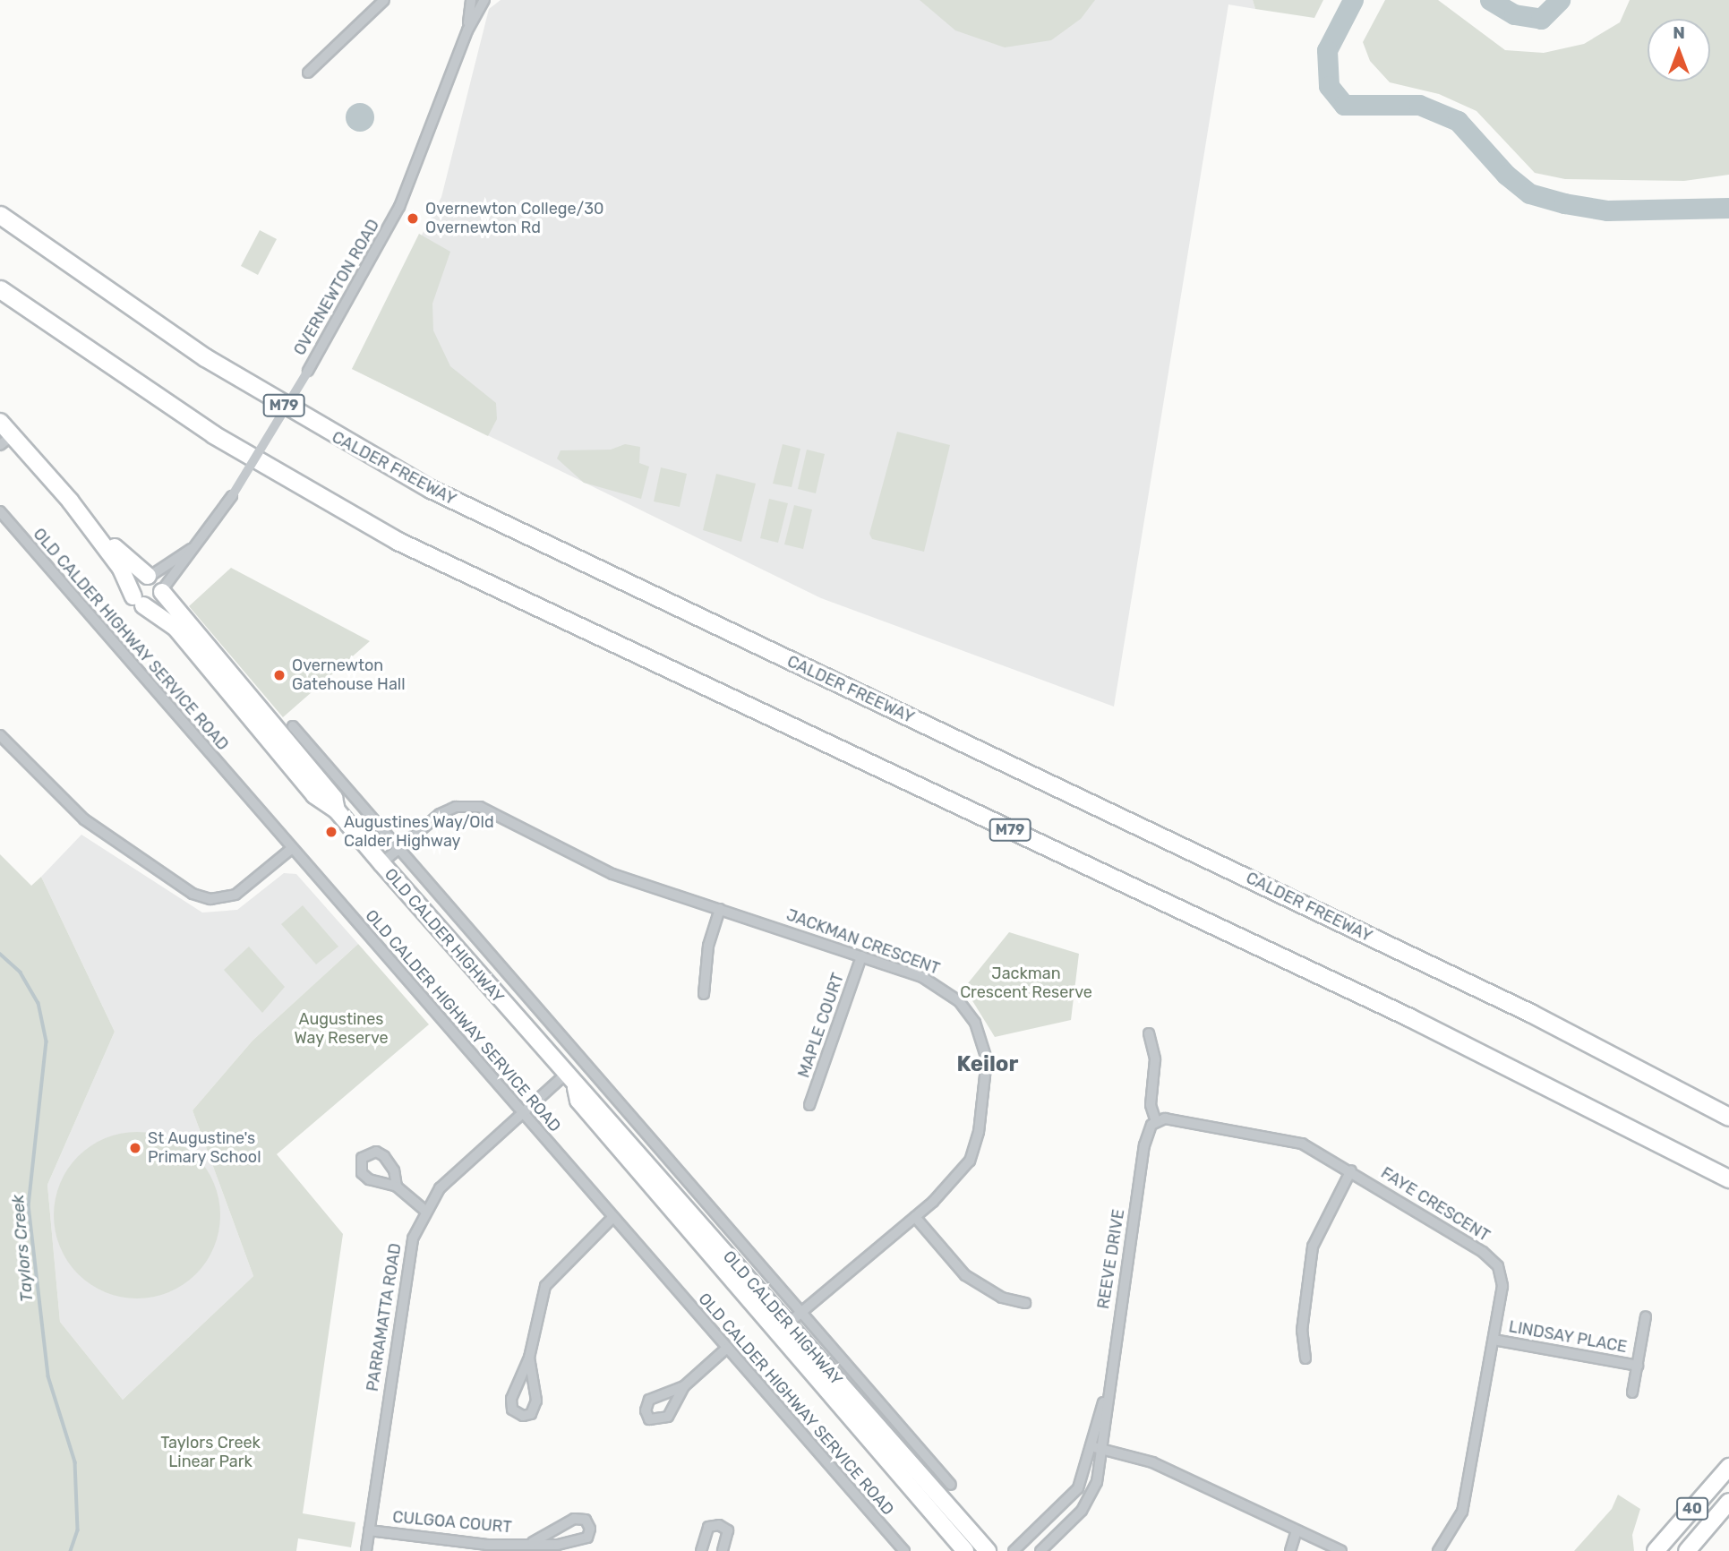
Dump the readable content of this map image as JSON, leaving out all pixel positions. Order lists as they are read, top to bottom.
{
  "streets": {
    "highway": ["M79", "CALDER FREEWAY"],
    "main road": ["OLD CALDER HIGHWAY", "40"],
    "street": [
      "OVERNEWTON ROAD",
      "OLD CALDER HIGHWAY SERVICE ROAD",
      "JACKMAN CRESCENT",
      "MAPLE COURT",
      "FAYE CRESCENT",
      "REEVE DRIVE",
      "PARRAMATTA ROAD",
      "LINDSAY PLACE",
      "CULGOA COURT"
    ]
  },
  "crossings": [
    ["OVERNEWTON ROAD", "OLD CALDER HIGHWAY"],
    ["OLD CALDER HIGHWAY SERVICE ROAD", "PARRAMATTA ROAD"],
    ["OLD CALDER HIGHWAY", "JACKMAN CRESCENT"],
    ["OLD CALDER HIGHWAY", "PARRAMATTA ROAD"],
    ["JACKMAN CRESCENT", "MAPLE COURT"],
    ["FAYE CRESCENT", "REEVE DRIVE"],
    ["FAYE CRESCENT", "LINDSAY PLACE"],
    ["PARRAMATTA ROAD", "CULGOA COURT"]
  ],
  "districts": ["Keilor"],
  "water": ["Taylors Creek"],
  "parks": ["Jackman Crescent Reserve", "Augustines Way Reserve", "Taylors Creek Linear Park"],
  "places": [
    "Overnewton College/30 Overnewton Rd",
    "Overnewton Gatehouse Hall",
    "Augustines Way/Old Calder Highway",
    "St Augustine's Primary School"
  ],
  "north": "top"
}
